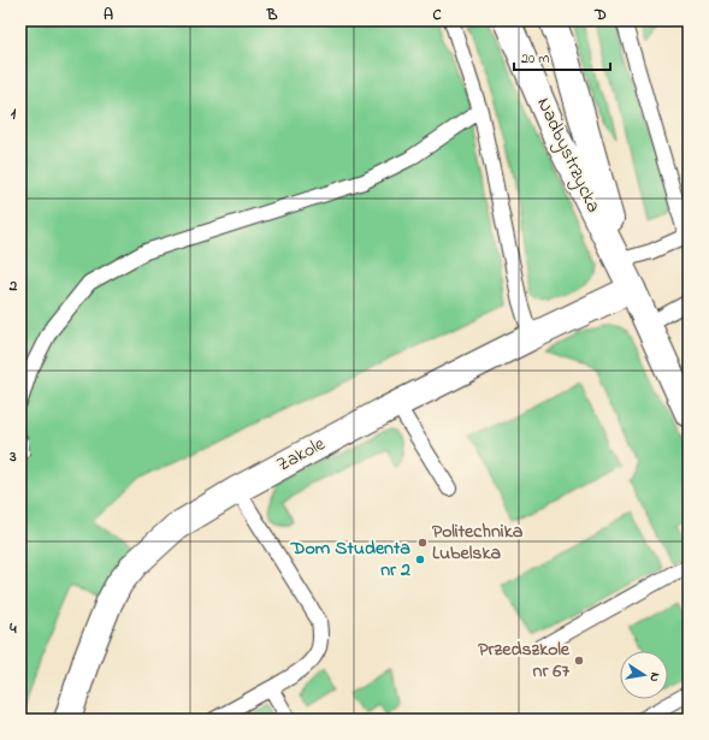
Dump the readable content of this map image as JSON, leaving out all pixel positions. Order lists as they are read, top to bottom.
{
  "streets": {
    "street": ["Nadbystrzycka", "Zakole"]
  },
  "crossings": [
    ["Nadbystrzycka", "Zakole"]
  ],
  "places": ["Politechnika Lubelska", "Dom Studenta nr 2", "Przedszkole nr 67"],
  "scale_bar": "20 m",
  "north": "right",
  "grid": {
    "columns": [
      "A",
      "B",
      "C",
      "D"
    ],
    "rows": [
      "1",
      "2",
      "3",
      "4"
    ]
  }
}
